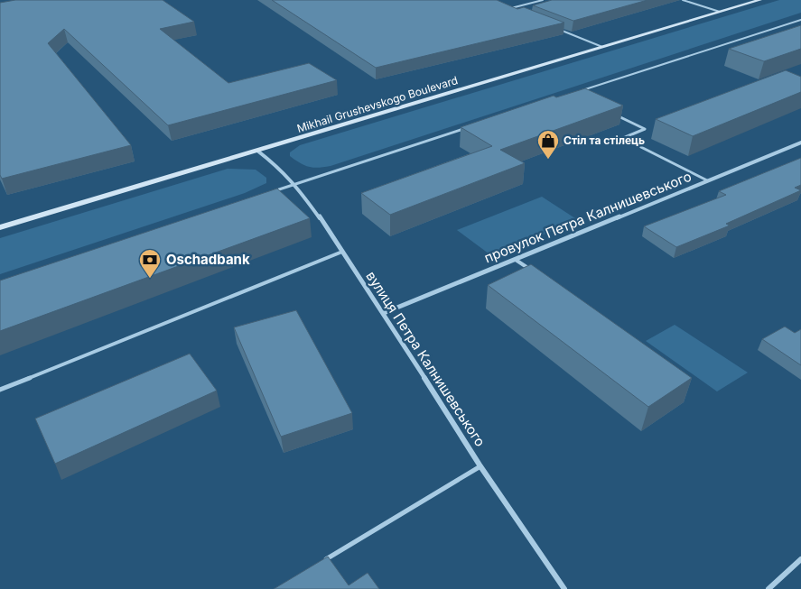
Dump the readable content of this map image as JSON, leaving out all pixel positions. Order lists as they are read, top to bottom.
{
  "streets": {
    "main road": ["Mikhail Grushevskogo Boulevard"],
    "street": ["провулок Петра Калнишевського", "вулиця Петра Калнишевського"]
  },
  "crossings": [
    ["Mikhail Grushevskogo Boulevard", "вулиця Петра Калнишевського"],
    ["провулок Петра Калнишевського", "вулиця Петра Калнишевського"]
  ],
  "places": {
    "shop": ["Стіл та стілець"],
    "bank": ["Oschadbank"]
  }
}
